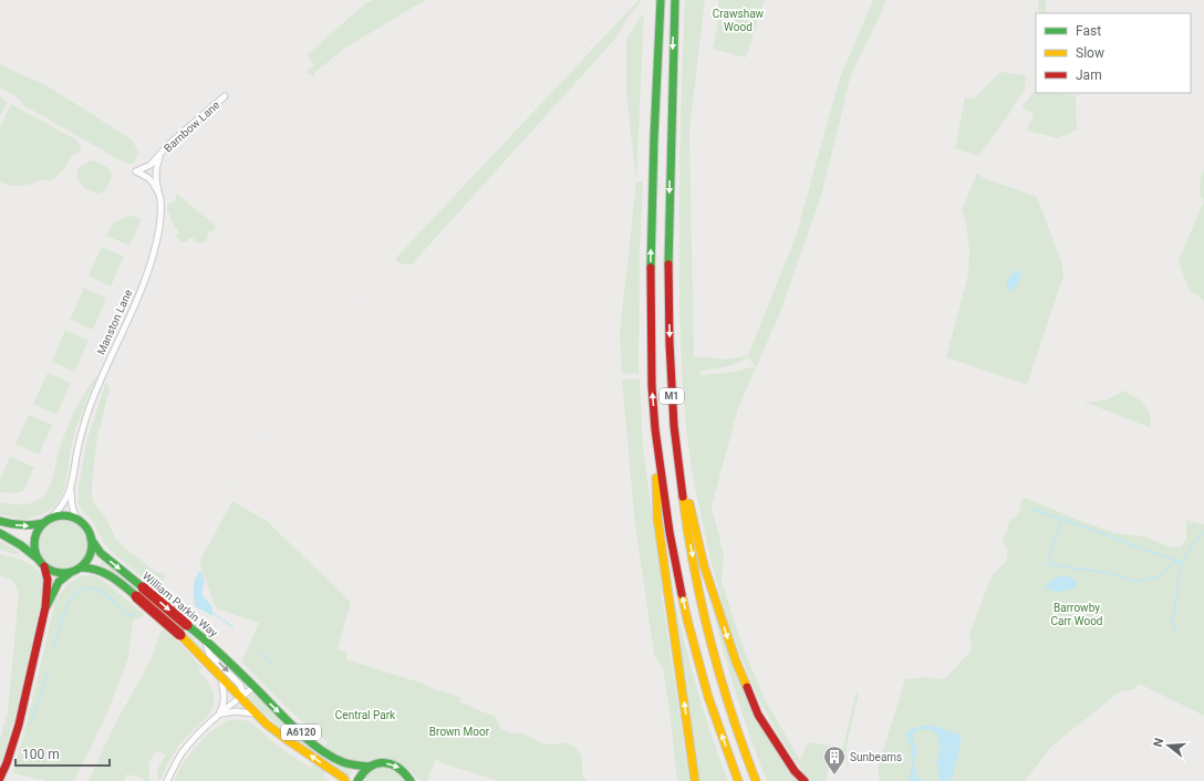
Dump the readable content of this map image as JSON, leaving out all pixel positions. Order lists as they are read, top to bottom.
{
  "streets": {
    "main road": ["M1", "William Parkin Way", "A6120"],
    "street": ["Barnbow Lane", "Manston Lane"]
  },
  "crossings": [
    ["Barnbow Lane", "Manston Lane"],
    ["Manston Lane", "William Parkin Way"]
  ],
  "parks": [
    "Crawshaw Wood",
    "Barrowby Carr Wood",
    "Central Park",
    "Brown Moor"
  ],
  "places": {
    "building": ["Sunbeams"]
  },
  "legend": ["Fast", "Slow", "Jam"],
  "scale_bar": "100 m",
  "north": "left"
}
